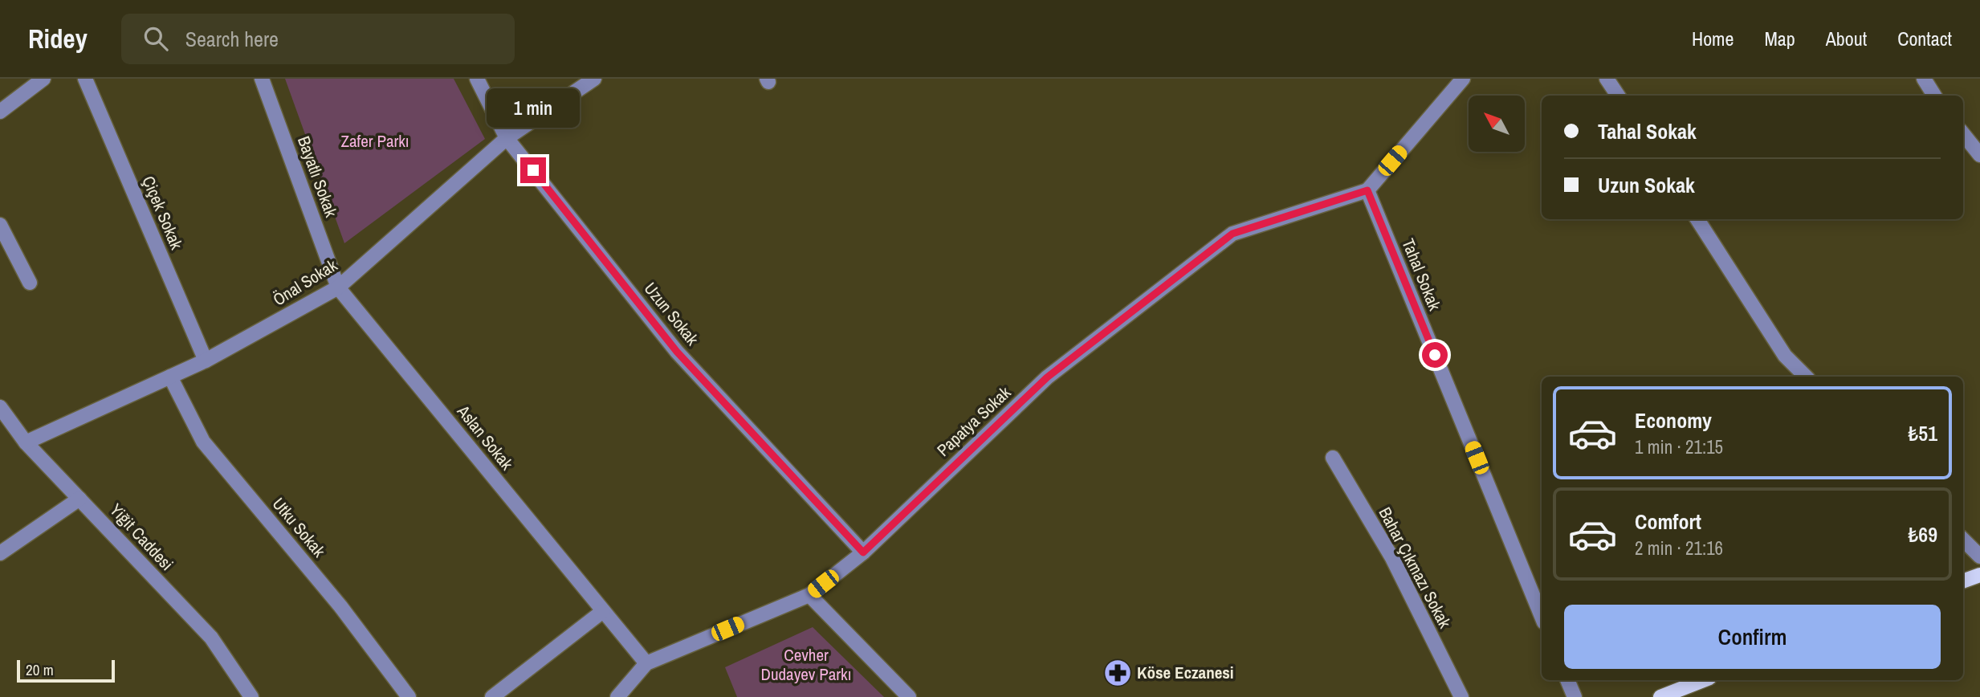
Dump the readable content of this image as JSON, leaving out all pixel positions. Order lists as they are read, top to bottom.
{
  "streets": {
    "street": [
      "Bayatlı Sokak",
      "Çiçek Sokak",
      "Tahal Sokak",
      "Önal Sokak",
      "Uzun Sokak",
      "Papatya Sokak",
      "Aslan Sokak",
      "Utku Sokak",
      "Yiğit Caddesi",
      "Bahar Çıkmazı Sokak"
    ]
  },
  "crossings": [
    ["Bayatlı Sokak", "Önal Sokak"],
    ["Bayatlı Sokak", "Aslan Sokak"],
    ["Çiçek Sokak", "Önal Sokak"],
    ["Tahal Sokak", "Papatya Sokak"],
    ["Önal Sokak", "Uzun Sokak"],
    ["Önal Sokak", "Aslan Sokak"],
    ["Önal Sokak", "Utku Sokak"],
    ["Önal Sokak", "Yiğit Caddesi"],
    ["Uzun Sokak", "Papatya Sokak"],
    ["Papatya Sokak", "Aslan Sokak"]
  ],
  "parks": ["Zafer Parkı", "Cevher Dudayev Parkı"],
  "places": {
    "pharmacy": ["Köse Eczanesi"]
  },
  "scale_bar": "20 m",
  "north": "top left",
  "page": {
    "header": "Ridey",
    "search": "Search here",
    "nav": [
      "Home",
      "Map",
      "About",
      "Contact"
    ],
    "bubble": "1 min",
    "banner": ["Tahal Sokak", "Uzun Sokak"],
    "list": [
      {
        "name": "Economy",
        "note": "1 min · 21:15",
        "value": "₺51"
      },
      {
        "name": "Comfort",
        "note": "2 min · 21:16",
        "value": "₺69"
      }
    ],
    "buttons": "Confirm",
    "scale": "20 m"
  }
}
